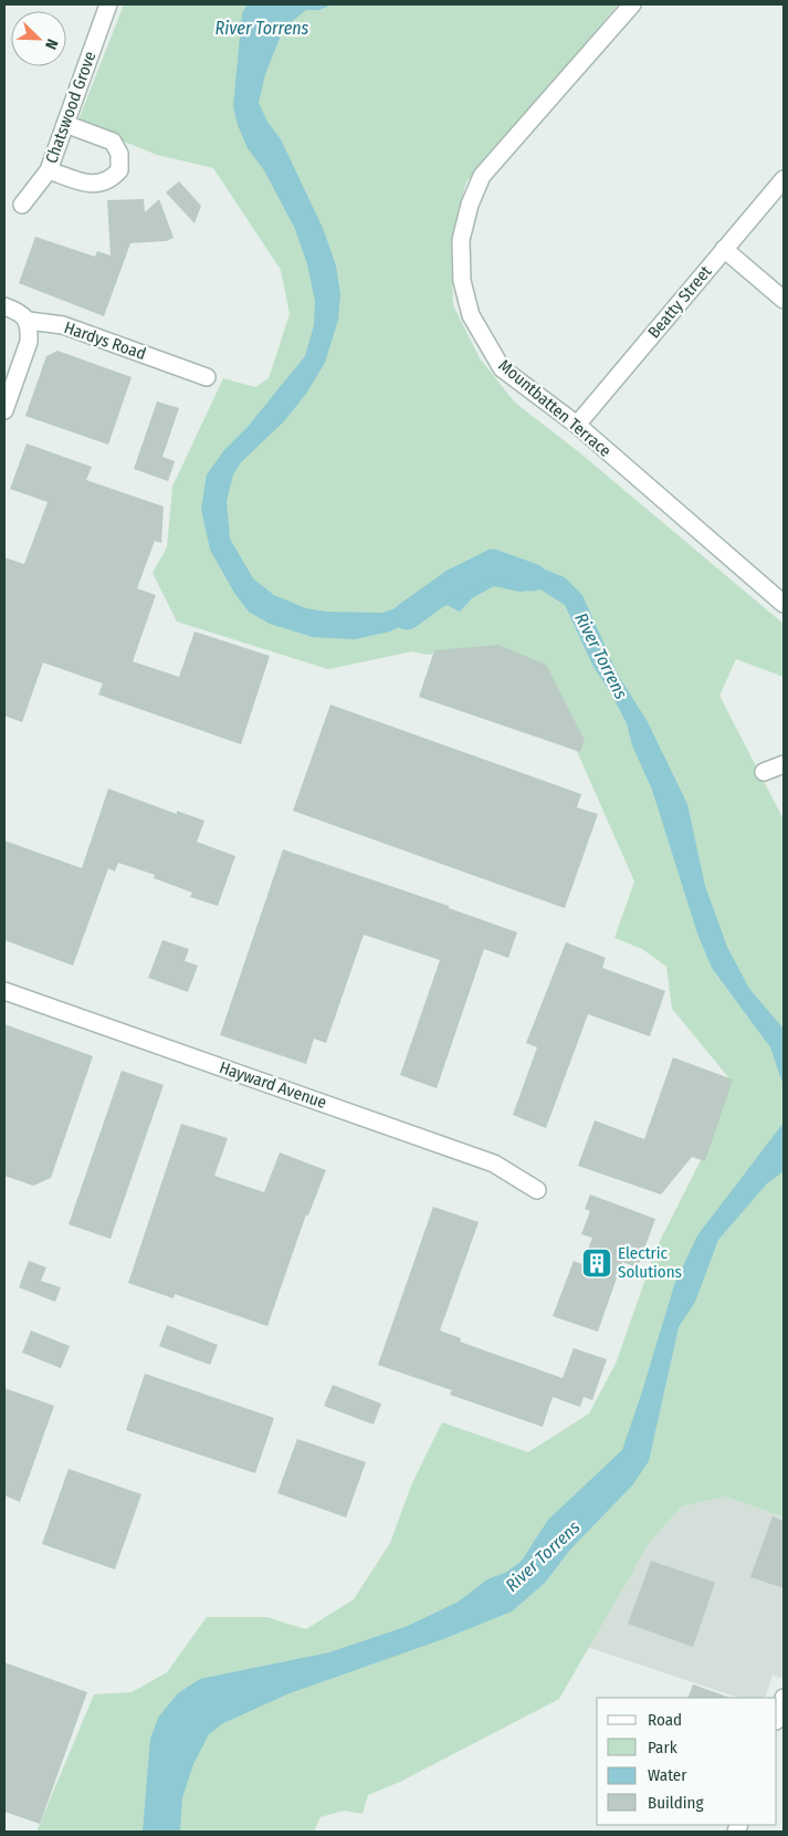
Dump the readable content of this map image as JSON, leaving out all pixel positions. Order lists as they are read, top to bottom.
{
  "streets": {
    "street": [
      "Chatswood Grove",
      "Beatty Street",
      "Hardys Road",
      "Mountbatten Terrace",
      "Hayward Avenue"
    ]
  },
  "crossings": [
    ["Beatty Street", "Mountbatten Terrace"]
  ],
  "water": ["River Torrens"],
  "places": {
    "building": ["Electric Solutions"]
  },
  "legend": [
    "Road",
    "Park",
    "Water",
    "Building"
  ],
  "north": "bottom right"
}
